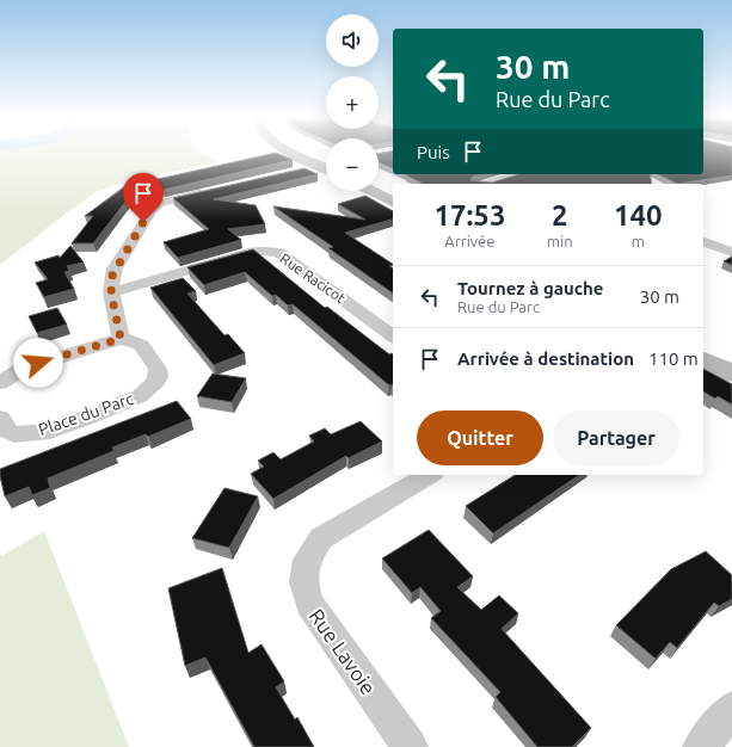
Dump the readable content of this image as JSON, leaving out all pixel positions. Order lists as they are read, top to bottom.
{
  "streets": {
    "street": ["Rue Racicot", "Place du Parc", "Rue Lavoie"]
  },
  "page": {
    "map_buttons": ["+", "−"],
    "turn": ["30 m", "Rue du Parc"],
    "then": "Puis",
    "eta": [
      "17:53",
      "Arrivée",
      "2",
      "min",
      "140",
      "m"
    ],
    "list": [
      {
        "name": "Tournez à gauche",
        "note": "Rue du Parc",
        "value": "30 m"
      },
      {
        "name": "Arrivée à destination",
        "value": "110 m"
      }
    ],
    "buttons": ["Quitter", "Partager"]
  }
}
